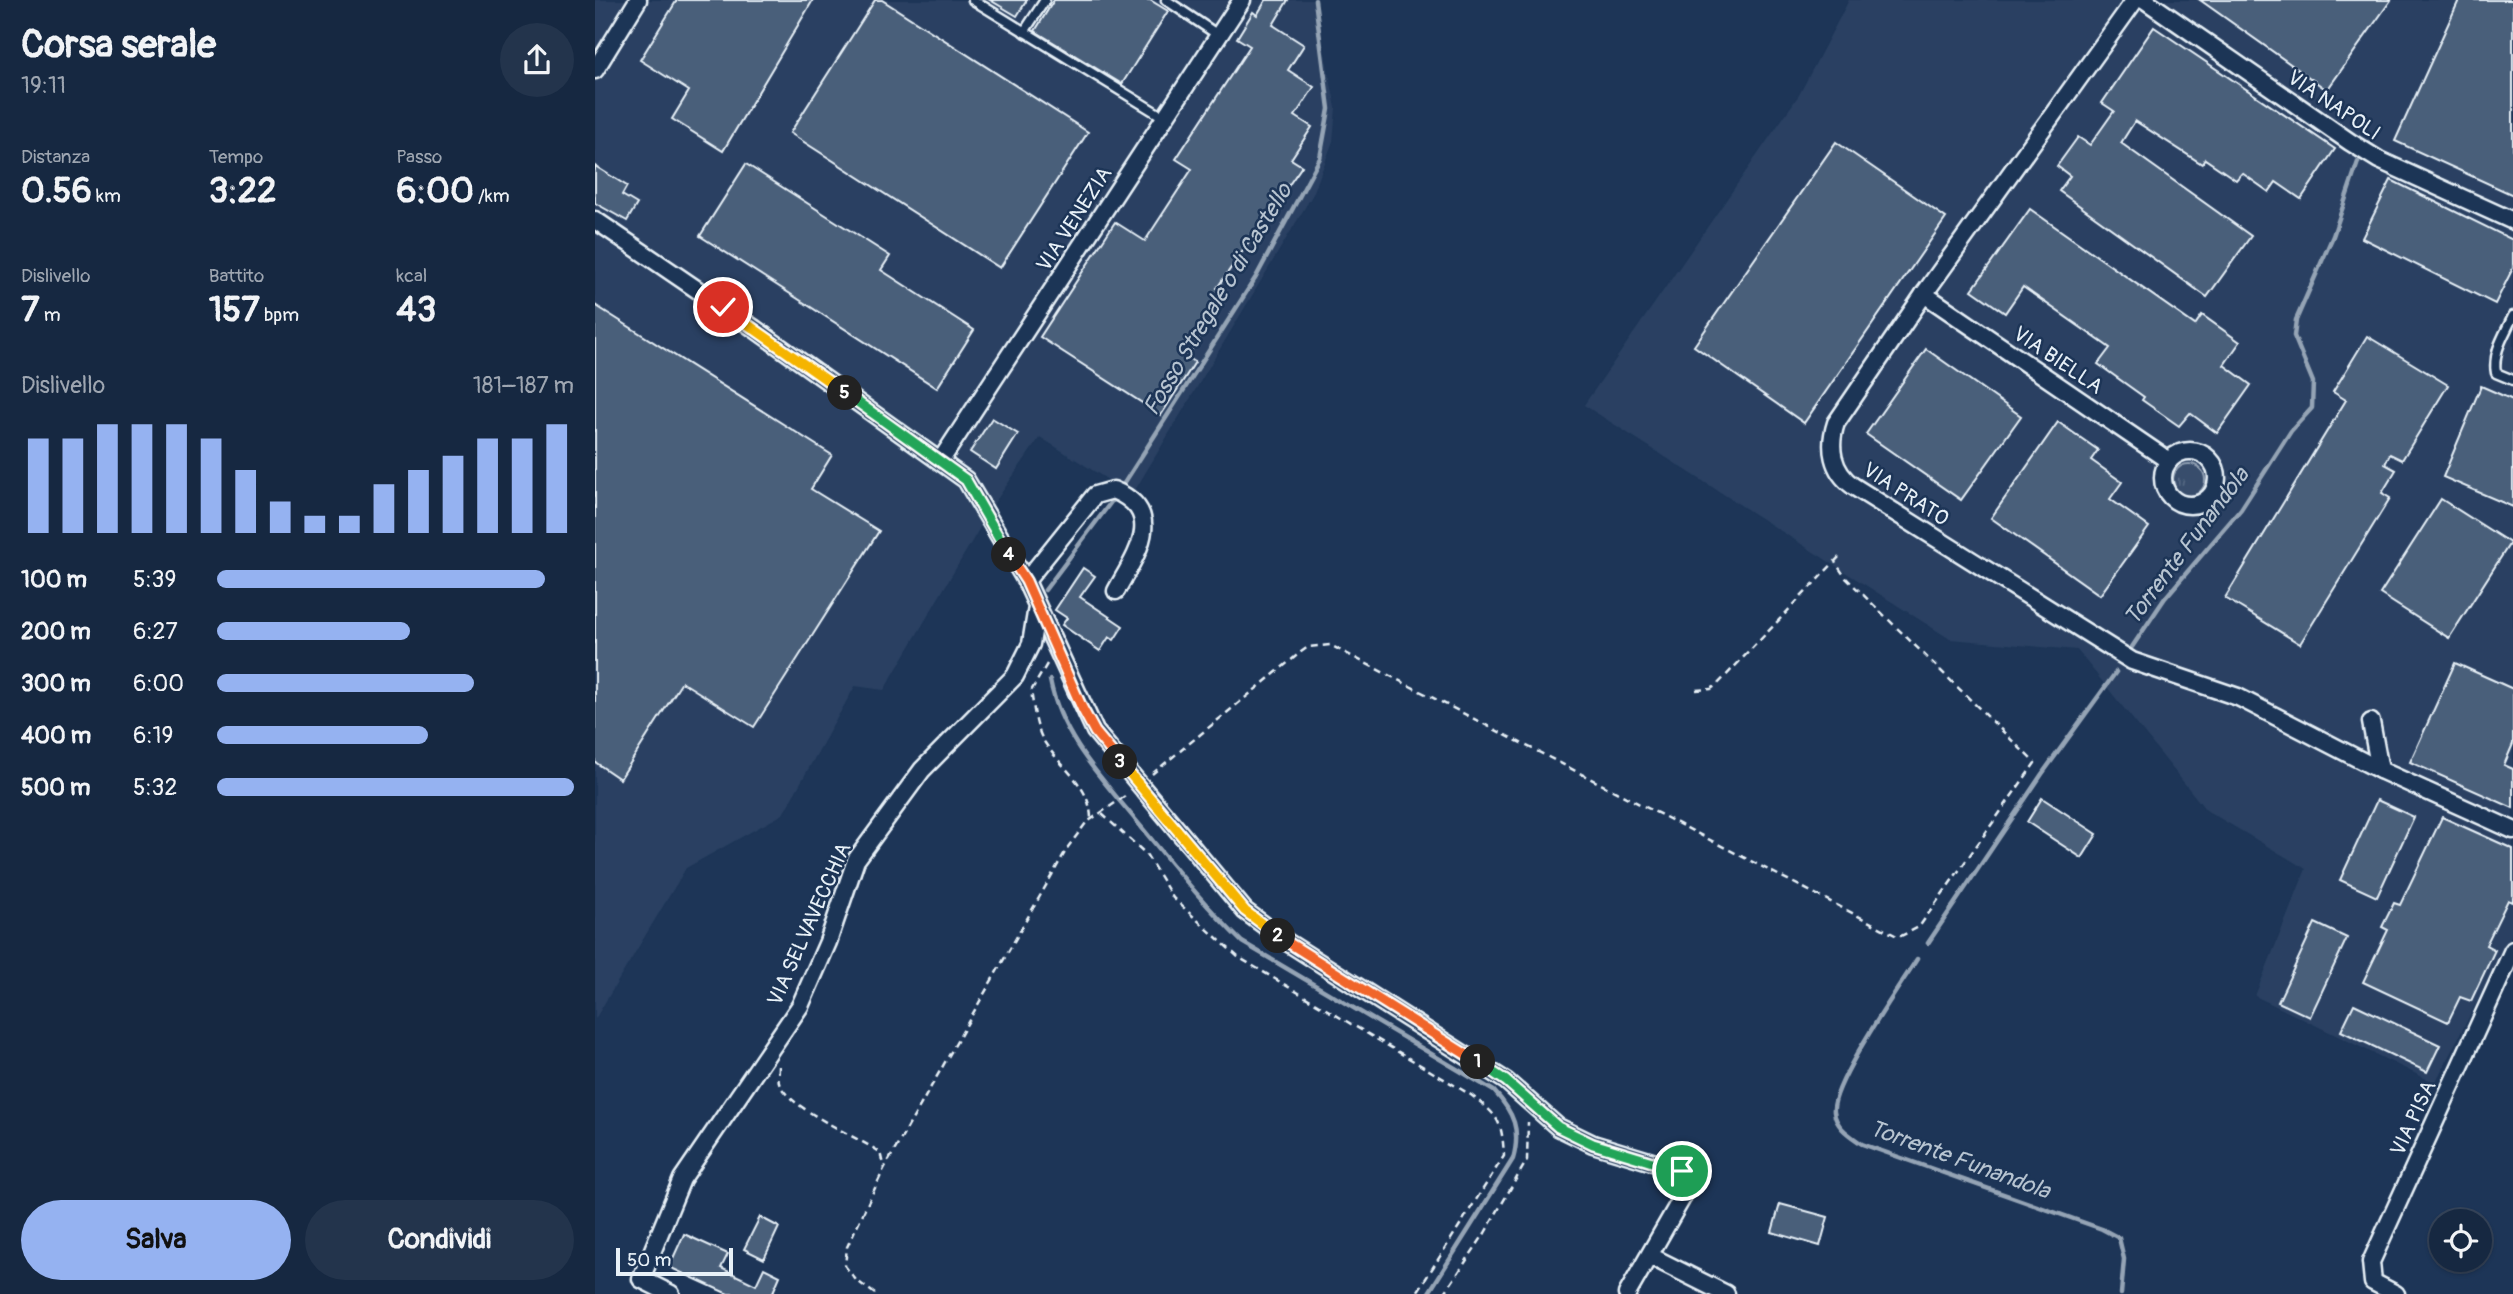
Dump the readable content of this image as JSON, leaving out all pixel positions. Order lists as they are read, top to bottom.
{
  "streets": {
    "street": [
      "VIA NAPOLI",
      "VIA VENEZIA",
      "VIA BIELLA",
      "VIA PRATO",
      "VIA SELVAVECCHIA",
      "VIA PISA"
    ]
  },
  "crossings": [
    ["VIA BIELLA", "VIA PRATO"]
  ],
  "water": ["Fosso Stregale o di Castello", "Torrente Funandola"],
  "scale_bar": "50 m",
  "page": {
    "heading": ["Corsa serale", "19:11"],
    "stats": [
      ["Distanza", "0.56 km"],
      ["Tempo", "3:22"],
      ["Passo", "6:00 /km"],
      ["Dislivello", "7 m"],
      ["Battito", "157 bpm"],
      ["kcal", "43"]
    ],
    "chart": ["Dislivello", "181–187 m"],
    "pins": [
      "5",
      "4",
      "3",
      "2",
      "1"
    ],
    "list": [
      {
        "name": "100 m",
        "note": "5:39"
      },
      {
        "name": "200 m",
        "note": "6:27"
      },
      {
        "name": "300 m",
        "note": "6:00"
      },
      {
        "name": "400 m",
        "note": "6:19"
      },
      {
        "name": "500 m",
        "note": "5:32"
      }
    ],
    "buttons": ["Salva", "Condividi"],
    "scale": "50 m"
  }
}
